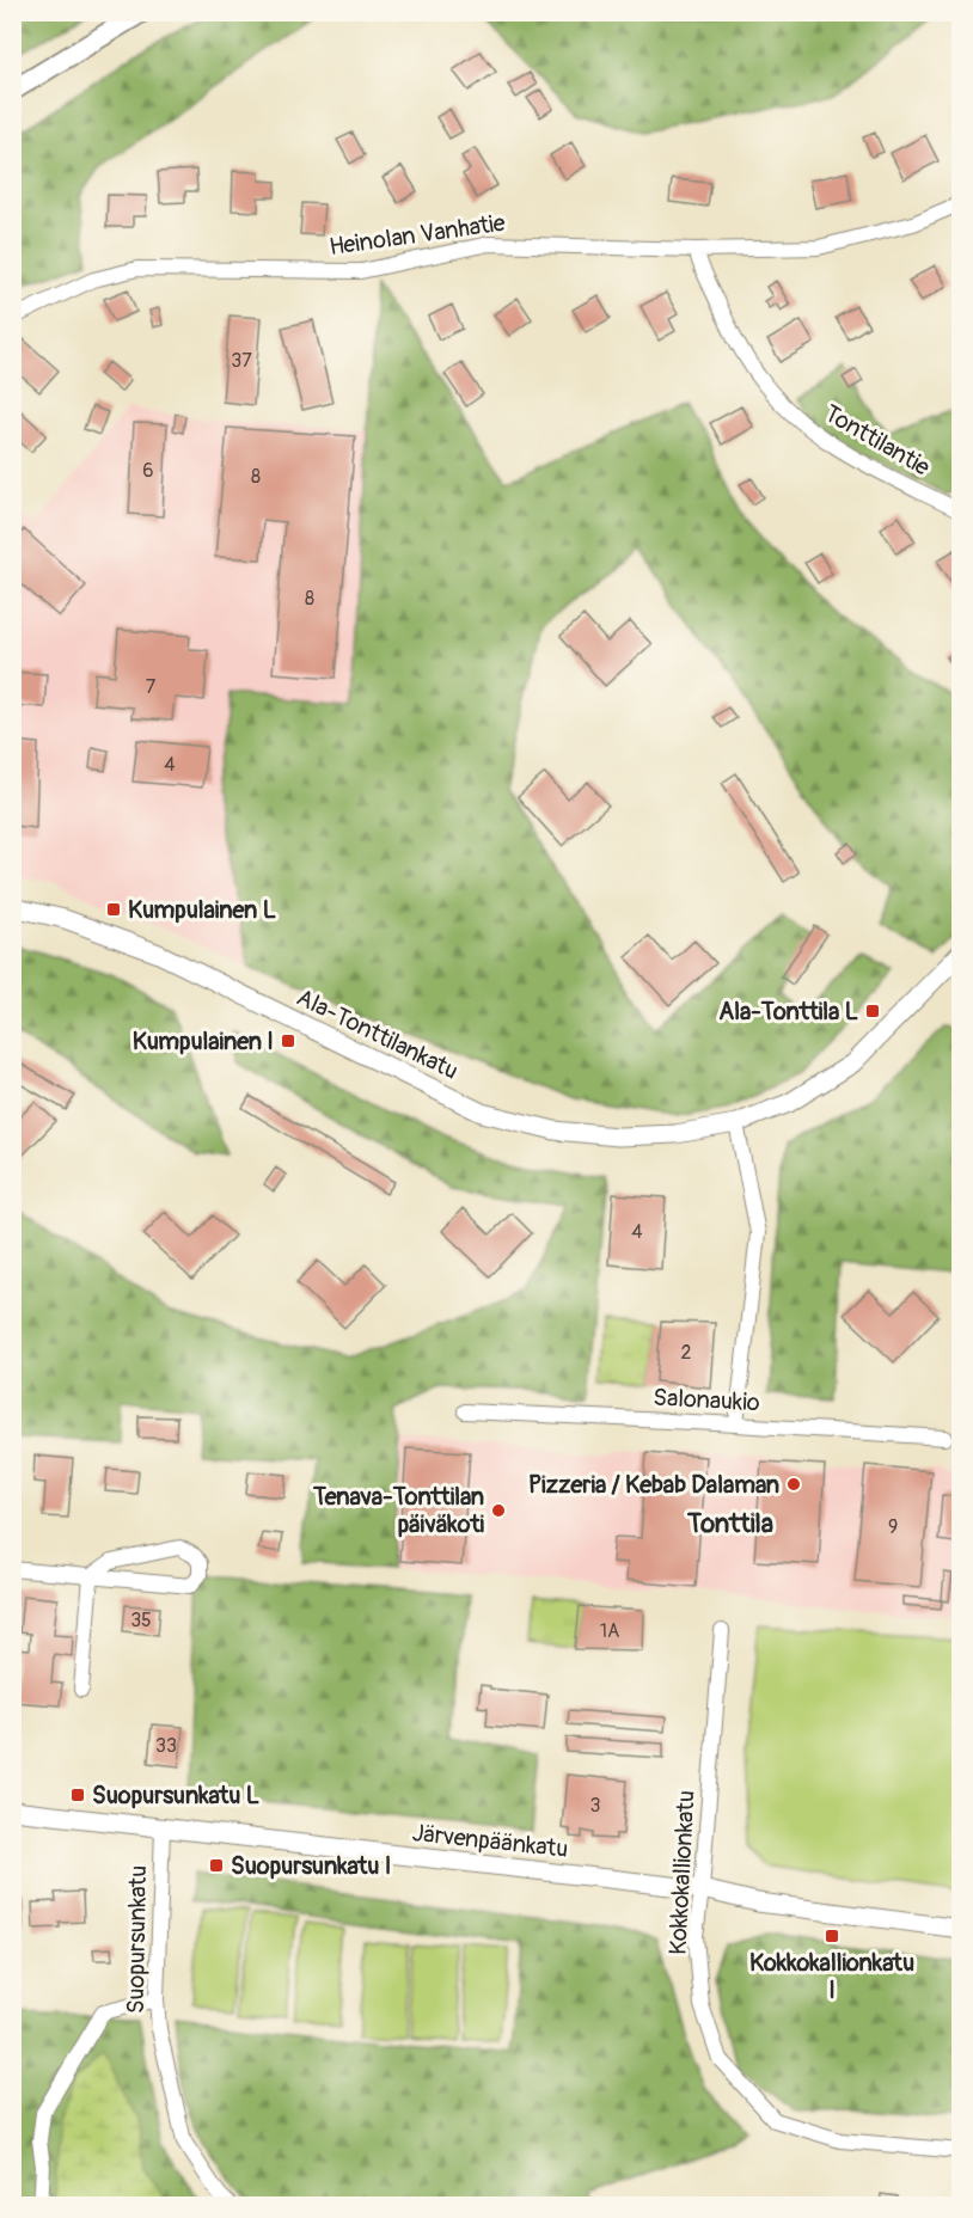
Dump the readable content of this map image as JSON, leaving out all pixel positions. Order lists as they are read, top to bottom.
{
  "streets": {
    "street": [
      "Heinolan Vanhatie",
      "Tonttilantie",
      "Ala-Tonttilankatu",
      "Salonaukio",
      "Järvenpäänkatu",
      "Kokkokallionkatu",
      "Suopursunkatu"
    ]
  },
  "crossings": [
    ["Heinolan Vanhatie", "Tonttilantie"],
    ["Järvenpäänkatu", "Kokkokallionkatu"],
    ["Järvenpäänkatu", "Suopursunkatu"]
  ],
  "districts": ["Tonttila"],
  "places": {
    "transit": [
      "Kumpulainen L",
      "Ala-Tonttila L",
      "Kumpulainen I",
      "Suopursunkatu L",
      "Suopursunkatu I",
      "Kokkokallionkatu I"
    ],
    "other": ["Pizzeria / Kebab Dalaman", "Tenava-Tonttilan päiväkoti"]
  },
  "house_numbers": [
    "37",
    "6",
    "8",
    "8",
    "7",
    "4",
    "4",
    "2",
    "9",
    "35",
    "1A",
    "33",
    "3"
  ]
}
